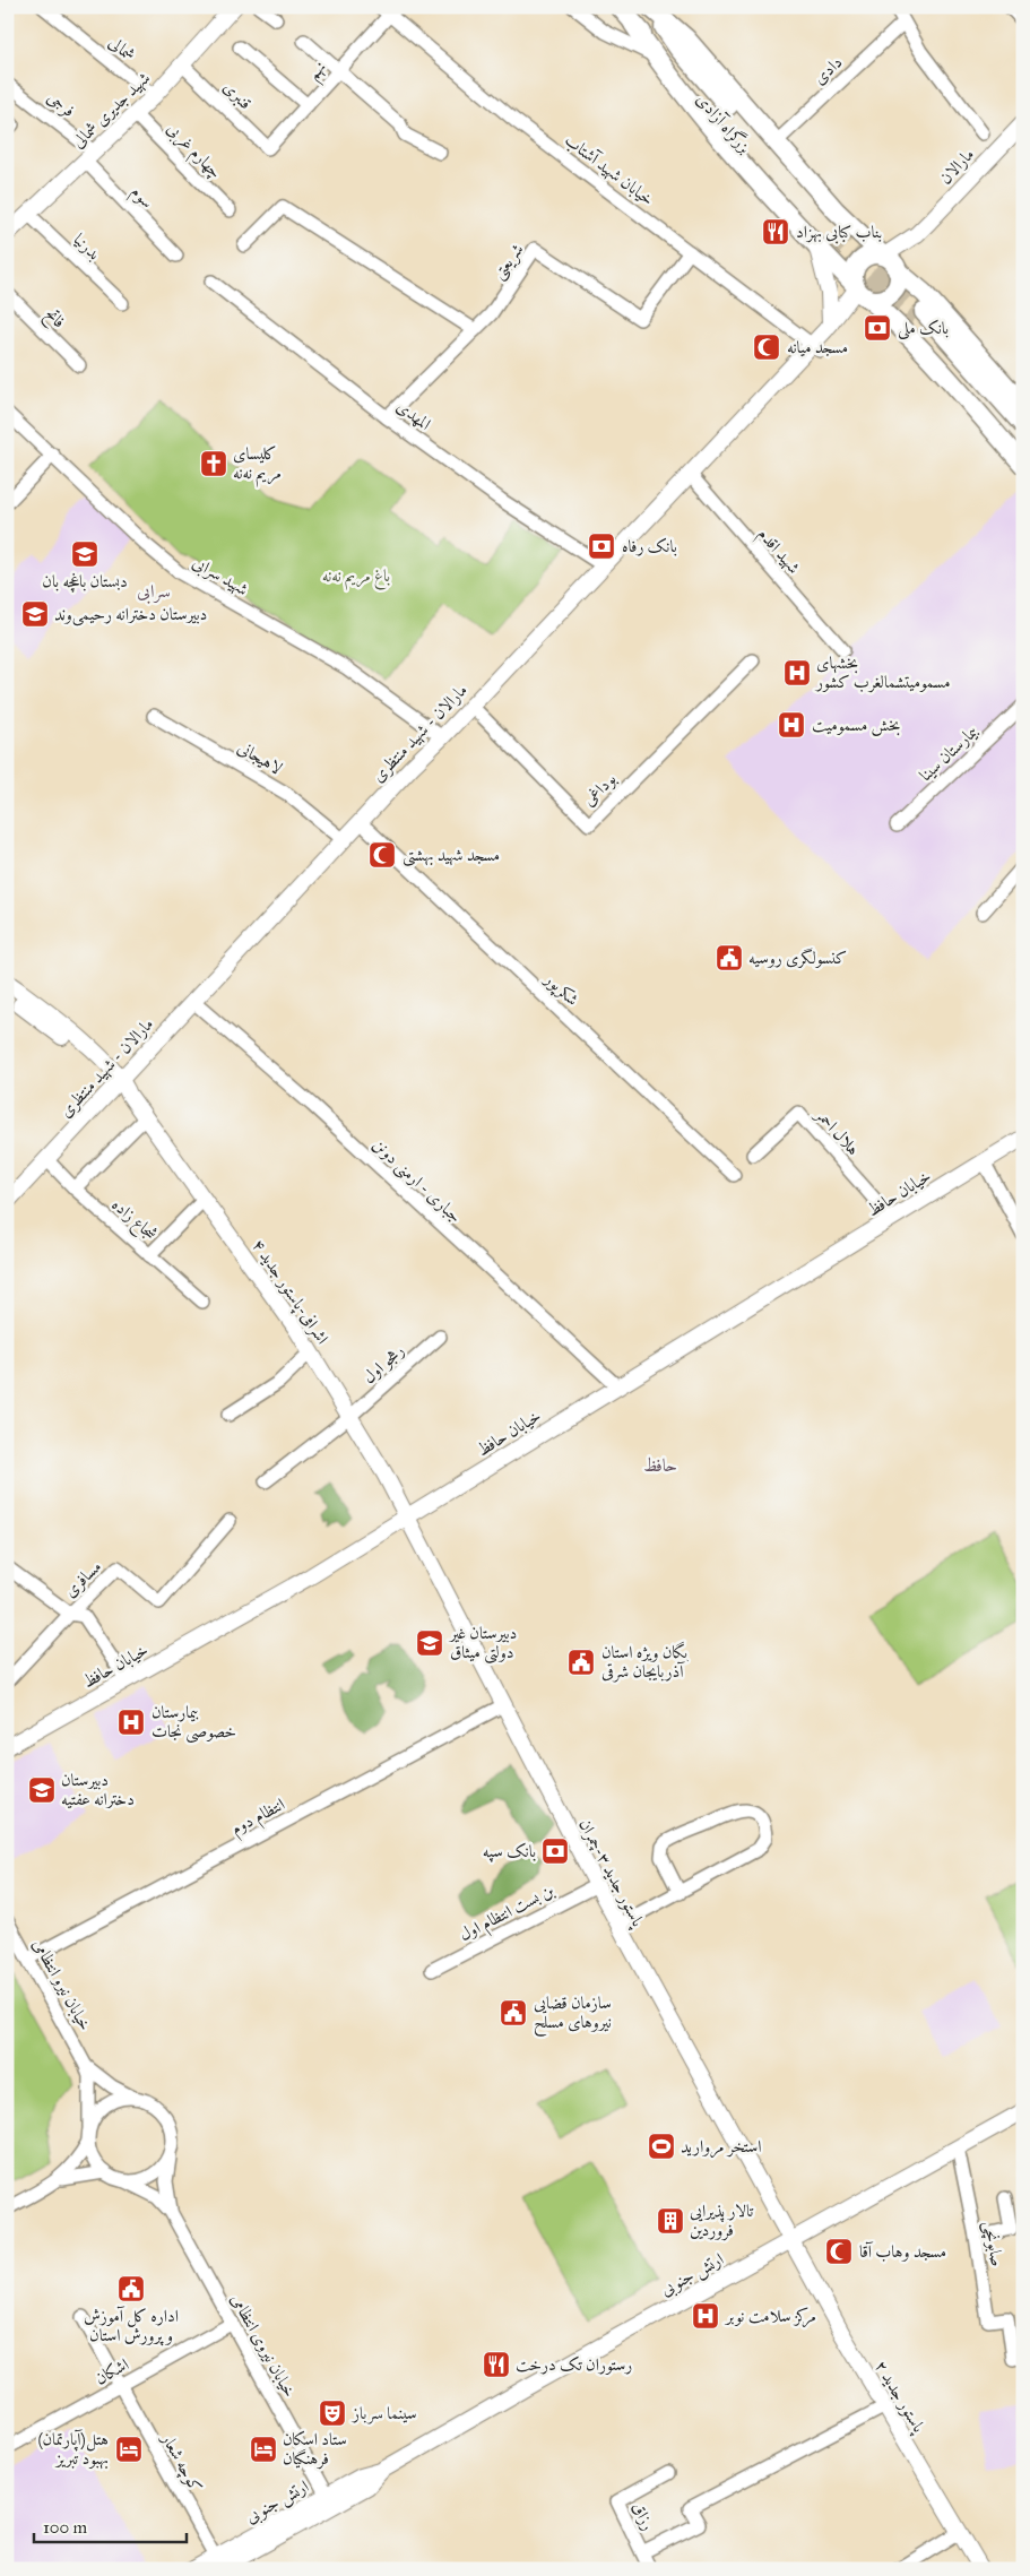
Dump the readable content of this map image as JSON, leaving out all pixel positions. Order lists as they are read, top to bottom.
{
  "streets": {
    "highway": ["بزرگراه آزادی"],
    "main road": [
      "شهید جدیری شمالی",
      "مارالان",
      "مارالان - شهید منتظری",
      "خیابان حافظ",
      "اشرافی-پاستور جدید ۴",
      "پاستور جدید ۳-چمران",
      "ارتش جنوبی",
      "پاستور جدید ۲"
    ],
    "street": [
      "شمالی",
      "نهم",
      "دادی",
      "قنبری",
      "فرجی",
      "چهارم غربی",
      "خیابان شهید آشتاب",
      "سوم",
      "بدرنیا",
      "شریعتی",
      "فاتح",
      "المهدی",
      "شهید اقدم",
      "شهید سرابی",
      "بیمارستان سینا",
      "لاهیجانی",
      "بوداغی",
      "شکرپور",
      "هلال احمر",
      "جباری - ارمنی دونن",
      "شجاع زاده",
      "رهجو اول",
      "مسافری",
      "انتظام دوم",
      "بن بست انتظام اول",
      "خیابان نیرو انتظامی",
      "صابونچی",
      "خیابان نیروی انتظامی",
      "اشکان",
      "کوچه شعار",
      "رزاق"
    ]
  },
  "crossings": [
    ["شمالی", "شهید جدیری شمالی"],
    ["نهم", "قنبری"],
    ["نهم", "خیابان شهید آشتاب"],
    ["قنبری", "شهید جدیری شمالی"],
    ["فرجی", "شهید جدیری شمالی"],
    ["فرجی", "سوم"],
    ["شهید جدیری شمالی", "چهارم غربی"],
    ["شهید جدیری شمالی", "سوم"],
    ["شهید جدیری شمالی", "بدرنیا"],
    ["مارالان", "مارالان - شهید منتظری"],
    ["خیابان شهید آشتاب", "شریعتی"],
    ["خیابان شهید آشتاب", "مارالان - شهید منتظری"],
    ["شریعتی", "المهدی"],
    ["المهدی", "مارالان - شهید منتظری"],
    ["شهید اقدم", "مارالان - شهید منتظری"],
    ["شهید سرابی", "مارالان - شهید منتظری"],
    ["مارالان - شهید منتظری", "لاهیجانی"],
    ["مارالان - شهید منتظری", "بوداغی"],
    ["مارالان - شهید منتظری", "جباری - ارمنی دونن"],
    ["مارالان - شهید منتظری", "شجاع زاده"],
    ["مارالان - شهید منتظری", "اشرافی-پاستور جدید ۴"],
    ["هلال احمر", "خیابان حافظ"],
    ["جباری - ارمنی دونن", "خیابان حافظ"],
    ["خیابان حافظ", "اشرافی-پاستور جدید ۴"],
    ["خیابان حافظ", "پاستور جدید ۳-چمران"],
    ["اشرافی-پاستور جدید ۴", "رهجو اول"],
    ["اشرافی-پاستور جدید ۴", "پاستور جدید ۳-چمران"],
    ["انتظام دوم", "پاستور جدید ۳-چمران"],
    ["انتظام دوم", "خیابان نیرو انتظامی"],
    ["پاستور جدید ۳-چمران", "بن بست انتظام اول"],
    ["پاستور جدید ۳-چمران", "ارتش جنوبی"],
    ["پاستور جدید ۳-چمران", "پاستور جدید ۲"],
    ["خیابان نیرو انتظامی", "خیابان نیروی انتظامی"],
    ["صابونچی", "ارتش جنوبی"],
    ["ارتش جنوبی", "خیابان نیروی انتظامی"],
    ["ارتش جنوبی", "پاستور جدید ۲"],
    ["ارتش جنوبی", "کوچه شعار"],
    ["خیابان نیروی انتظامی", "اشکان"],
    ["اشکان", "کوچه شعار"]
  ],
  "districts": ["سرابی", "حافظ"],
  "parks": ["باغ مریم نه‌نه"],
  "places": {
    "restaurant": ["بناب کبابی بهزاد", "رستوران تک درخت"],
    "bank": ["بانک ملی", "بانک رفاه", "بانک سپه"],
    "mosque": ["مسجد میانه", "مسجد شهید بهشتی", "مسجد وهاب آقا"],
    "church": ["کلیسای مریم نه‌نه"],
    "school or university": [
      "دبستان باغچه بان",
      "دبیرستان دخترانه رحیمی‌وند",
      "دبیرستان غیر دولتی میثاق",
      "دبیرستان دخترانه عفتیه"
    ],
    "hospital": [
      "بخشهای مسمومیتشمالغرب کشور",
      "بخش مسمومیت",
      "بیمارستان خصوصی نجات",
      "مرکز سلامت نوبر"
    ],
    "public building": [
      "کنسولگری روسیه",
      "یگان ویژه استان آذربایجان شرقی",
      "سازمان قضایی نیروهای مسلح",
      "اداره کل آموزش و پرورش استان"
    ],
    "sports": ["استخر مروارید"],
    "building": ["تالار پذیرایی فروردین"],
    "theatre": ["سینما سرباز"],
    "hotel": ["هتل(آپارتمان) بهبود تبریز", "ستاد اسکان فرهنگیان"]
  },
  "scale_bar": "100 m"
}
